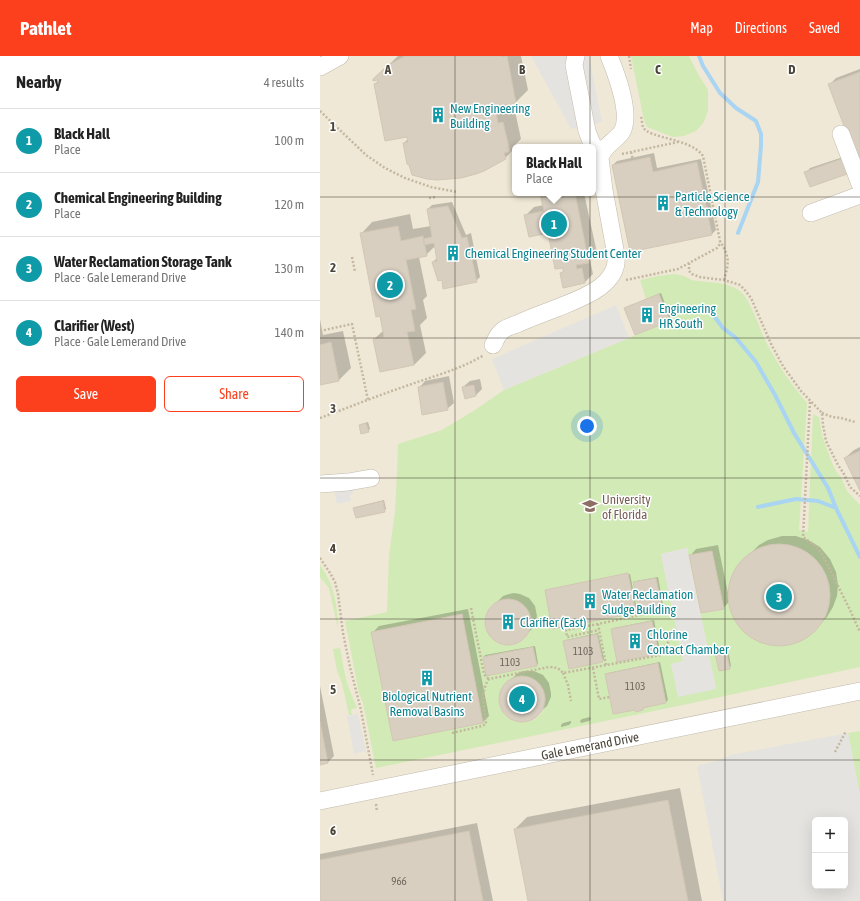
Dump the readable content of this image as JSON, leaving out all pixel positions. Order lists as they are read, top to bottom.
{
  "streets": {
    "street": ["Gale Lemerand Drive"]
  },
  "places": {
    "building": [
      "New Engineering Building",
      "Particle Science & Technology",
      "Chemical Engineering Student Center",
      "Engineering HR South",
      "Water Reclamation Sludge Building",
      "Clarifier (East)",
      "Chlorine Contact Chamber",
      "Biological Nutrient Removal Basins"
    ],
    "school or university": ["University of Florida"]
  },
  "house_numbers": [
    "1103",
    "1103",
    "1103",
    "966"
  ],
  "page": {
    "header": "Pathlet",
    "nav": ["Map", "Directions", "Saved"],
    "heading": ["Nearby", "4 results"],
    "list": [
      {
        "mark": "1",
        "name": "Black Hall",
        "note": "Place",
        "value": "100 m"
      },
      {
        "mark": "2",
        "name": "Chemical Engineering Building",
        "note": "Place",
        "value": "120 m"
      },
      {
        "mark": "3",
        "name": "Water Reclamation Storage Tank",
        "note": "Place · Gale Lemerand Drive",
        "value": "130 m"
      },
      {
        "mark": "4",
        "name": "Clarifier (West)",
        "note": "Place · Gale Lemerand Drive",
        "value": "140 m"
      }
    ],
    "popup": ["Black Hall", "Place"],
    "pins": [
      "1",
      "2",
      "3",
      "4"
    ],
    "buttons": ["Save", "Share"],
    "map_buttons": ["+", "−"]
  },
  "grid": {
    "columns": [
      "A",
      "B",
      "C",
      "D"
    ],
    "rows": [
      "1",
      "2",
      "3",
      "4",
      "5",
      "6"
    ]
  }
}
